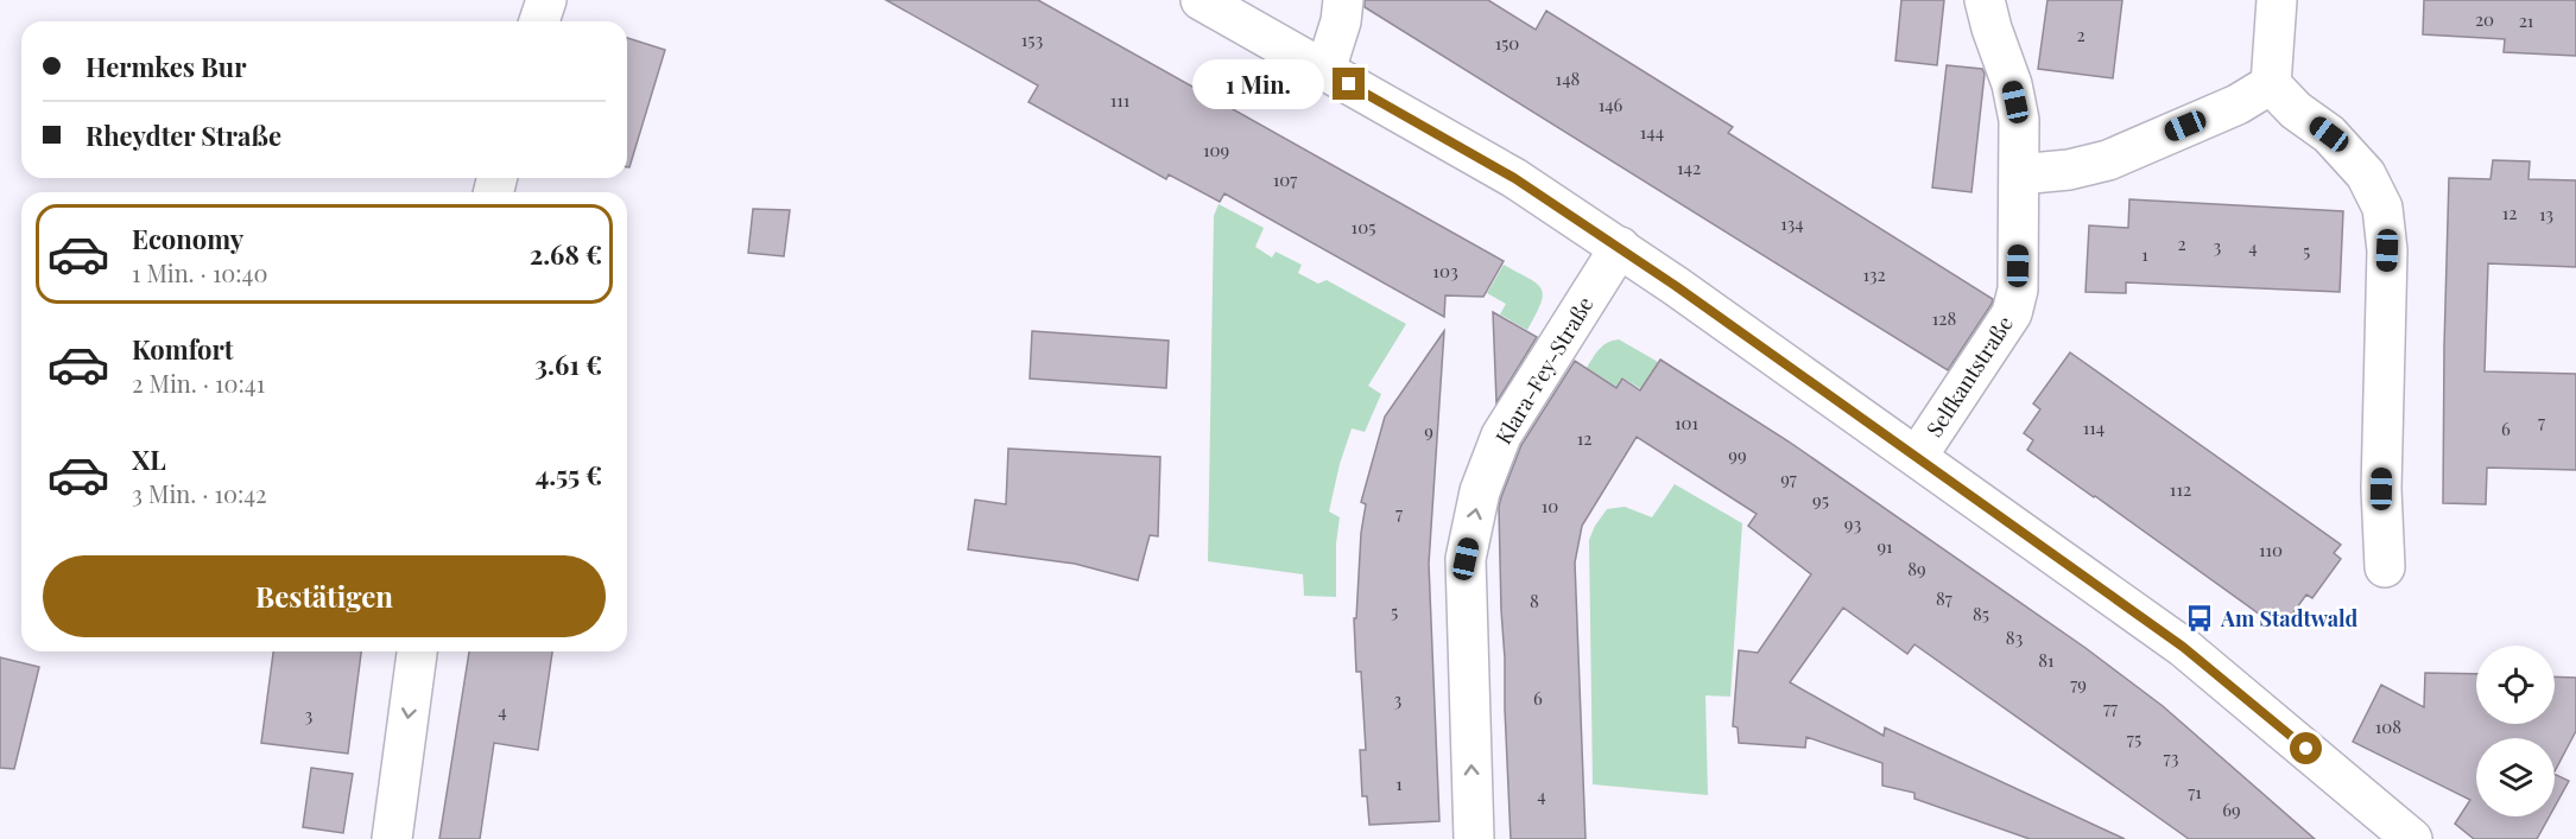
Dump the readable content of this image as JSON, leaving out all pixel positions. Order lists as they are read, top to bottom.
{
  "streets": {
    "street": ["Klara-Fey-Straße", "Selfkantstraße"]
  },
  "one_way": ["Klara-Fey-Straße"],
  "places": {
    "bus stop": ["Am Stadtwald"]
  },
  "house_numbers": [
    "20",
    "21",
    "2",
    "153",
    "150",
    "148",
    "111",
    "146",
    "144",
    "109",
    "142",
    "107",
    "12",
    "13",
    "134",
    "105",
    "2",
    "3",
    "4",
    "5",
    "1",
    "103",
    "132",
    "128",
    "7",
    "101",
    "114",
    "6",
    "9",
    "12",
    "99",
    "97",
    "112",
    "95",
    "10",
    "7",
    "93",
    "91",
    "110",
    "89",
    "87",
    "8",
    "5",
    "85",
    "83",
    "81",
    "79",
    "6",
    "3",
    "77",
    "4",
    "3",
    "108",
    "75",
    "73",
    "1",
    "71",
    "4",
    "69"
  ],
  "page": {
    "banner": ["Hermkes Bur", "Rheydter Straße"],
    "bubble": "1 Min.",
    "list": [
      {
        "name": "Economy",
        "note": "1 Min. · 10:40",
        "value": "2.68 €"
      },
      {
        "name": "Komfort",
        "note": "2 Min. · 10:41",
        "value": "3.61 €"
      },
      {
        "name": "XL",
        "note": "3 Min. · 10:42",
        "value": "4.55 €"
      }
    ],
    "buttons": "Bestätigen"
  }
}
